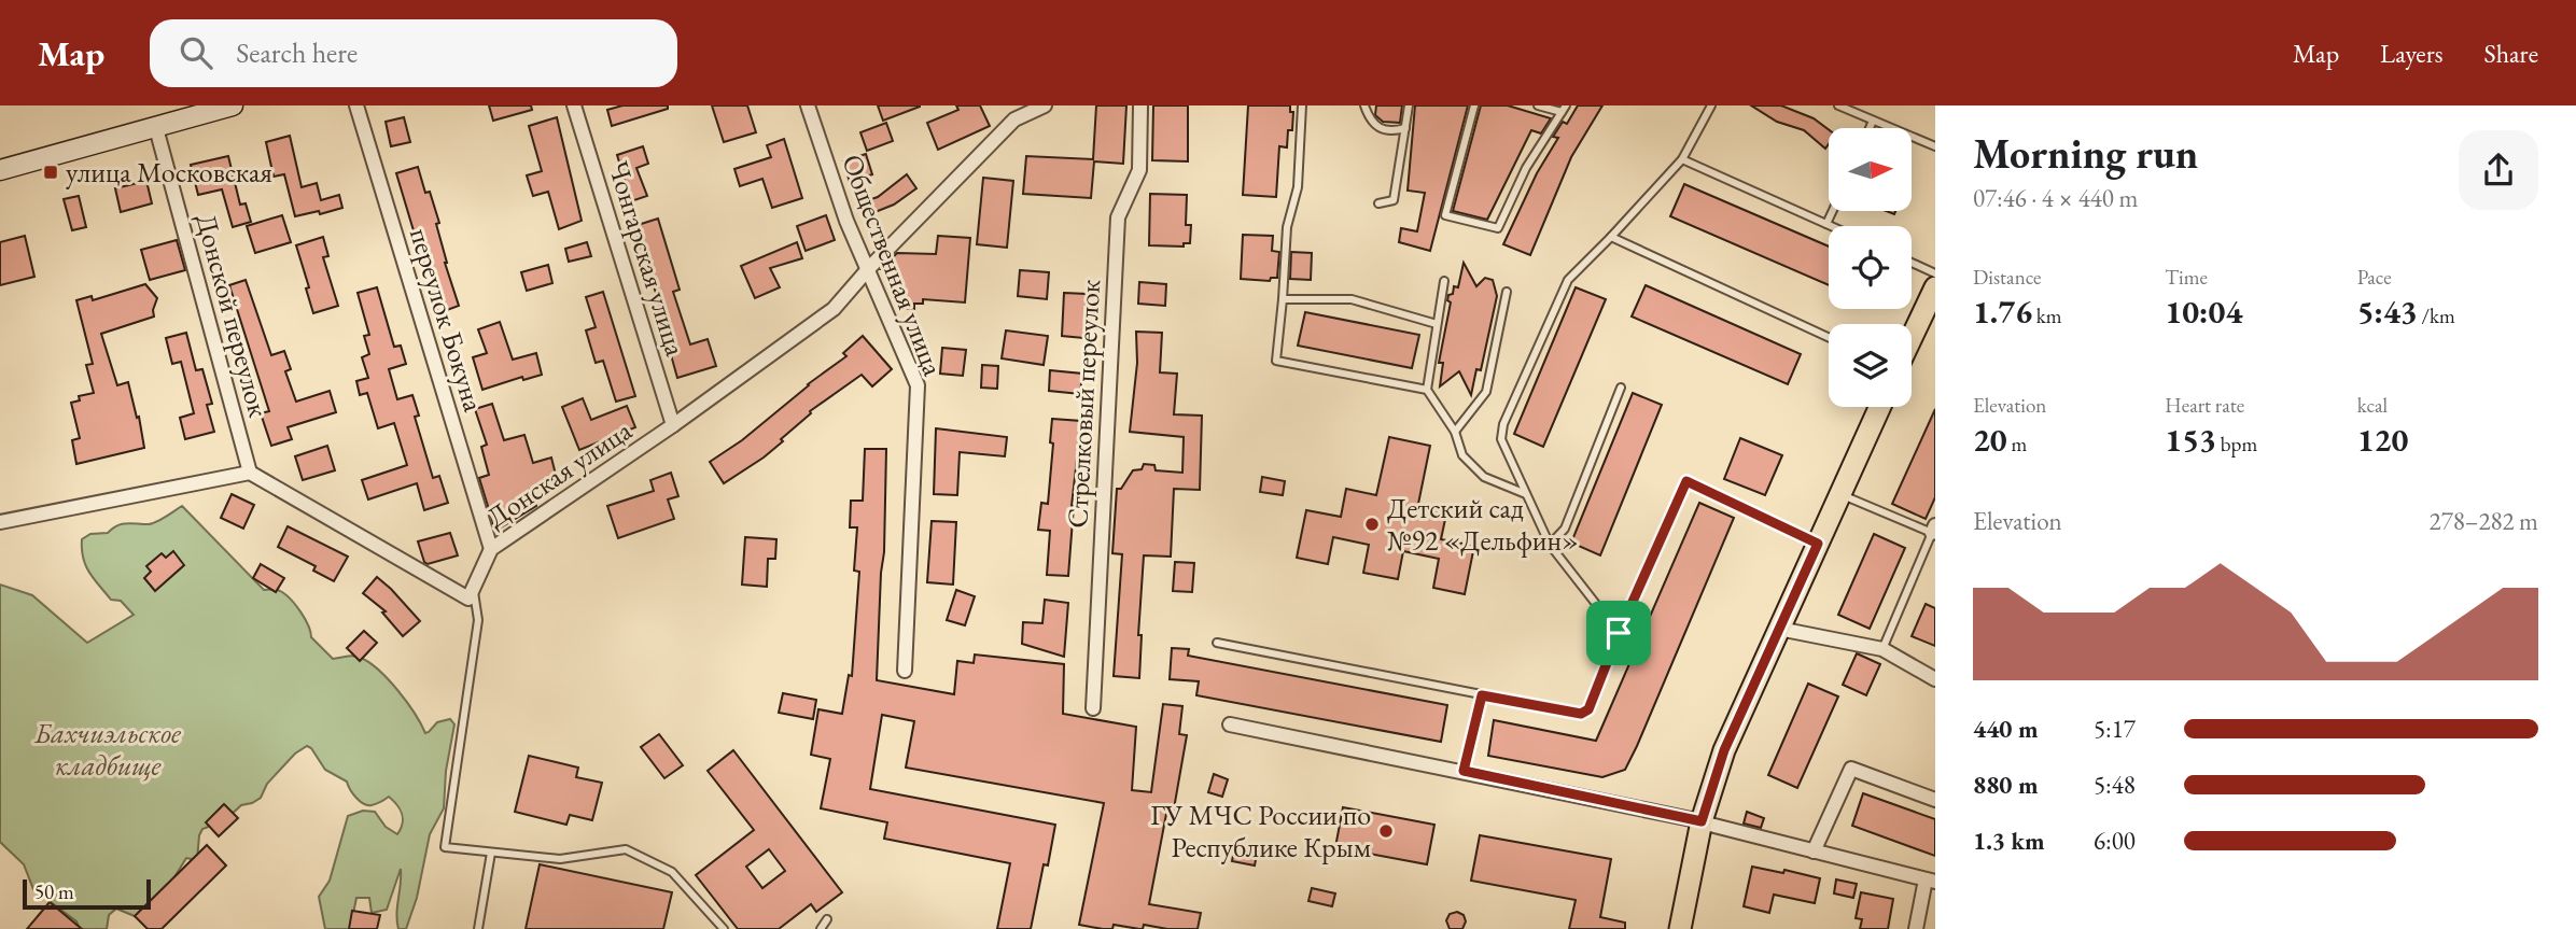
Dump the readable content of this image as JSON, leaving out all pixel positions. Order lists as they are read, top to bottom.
{
  "streets": {
    "street": [
      "Чонгарская улица",
      "Общественная улица",
      "Донской переулок",
      "переулок Бокуна",
      "Стрелковый переулок",
      "Донская улица"
    ]
  },
  "crossings": [
    ["Чонгарская улица", "Донская улица"],
    ["Общественная улица", "Донская улица"],
    ["переулок Бокуна", "Донская улица"]
  ],
  "parks": ["Бахчиэльское кладбище"],
  "places": {
    "transit": ["улица Московская"],
    "other": ["Детский сад №92 «Дельфин»", "ГУ МЧС России по Республике Крым"]
  },
  "scale_bar": "50 m",
  "north": "right",
  "page": {
    "header": "Map",
    "search": "Search here",
    "nav": ["Map", "Layers", "Share"],
    "heading": ["Morning run", "07:46 · 4 × 440 m"],
    "stats": [
      ["Distance", "1.76 km"],
      ["Time", "10:04"],
      ["Pace", "5:43 /km"],
      ["Elevation", "20 m"],
      ["Heart rate", "153 bpm"],
      ["kcal", "120"]
    ],
    "chart": ["Elevation", "278–282 m"],
    "list": [
      {
        "name": "440 m",
        "note": "5:17"
      },
      {
        "name": "880 m",
        "note": "5:48"
      },
      {
        "name": "1.3 km",
        "note": "6:00"
      }
    ],
    "scale": "50 m"
  }
}
